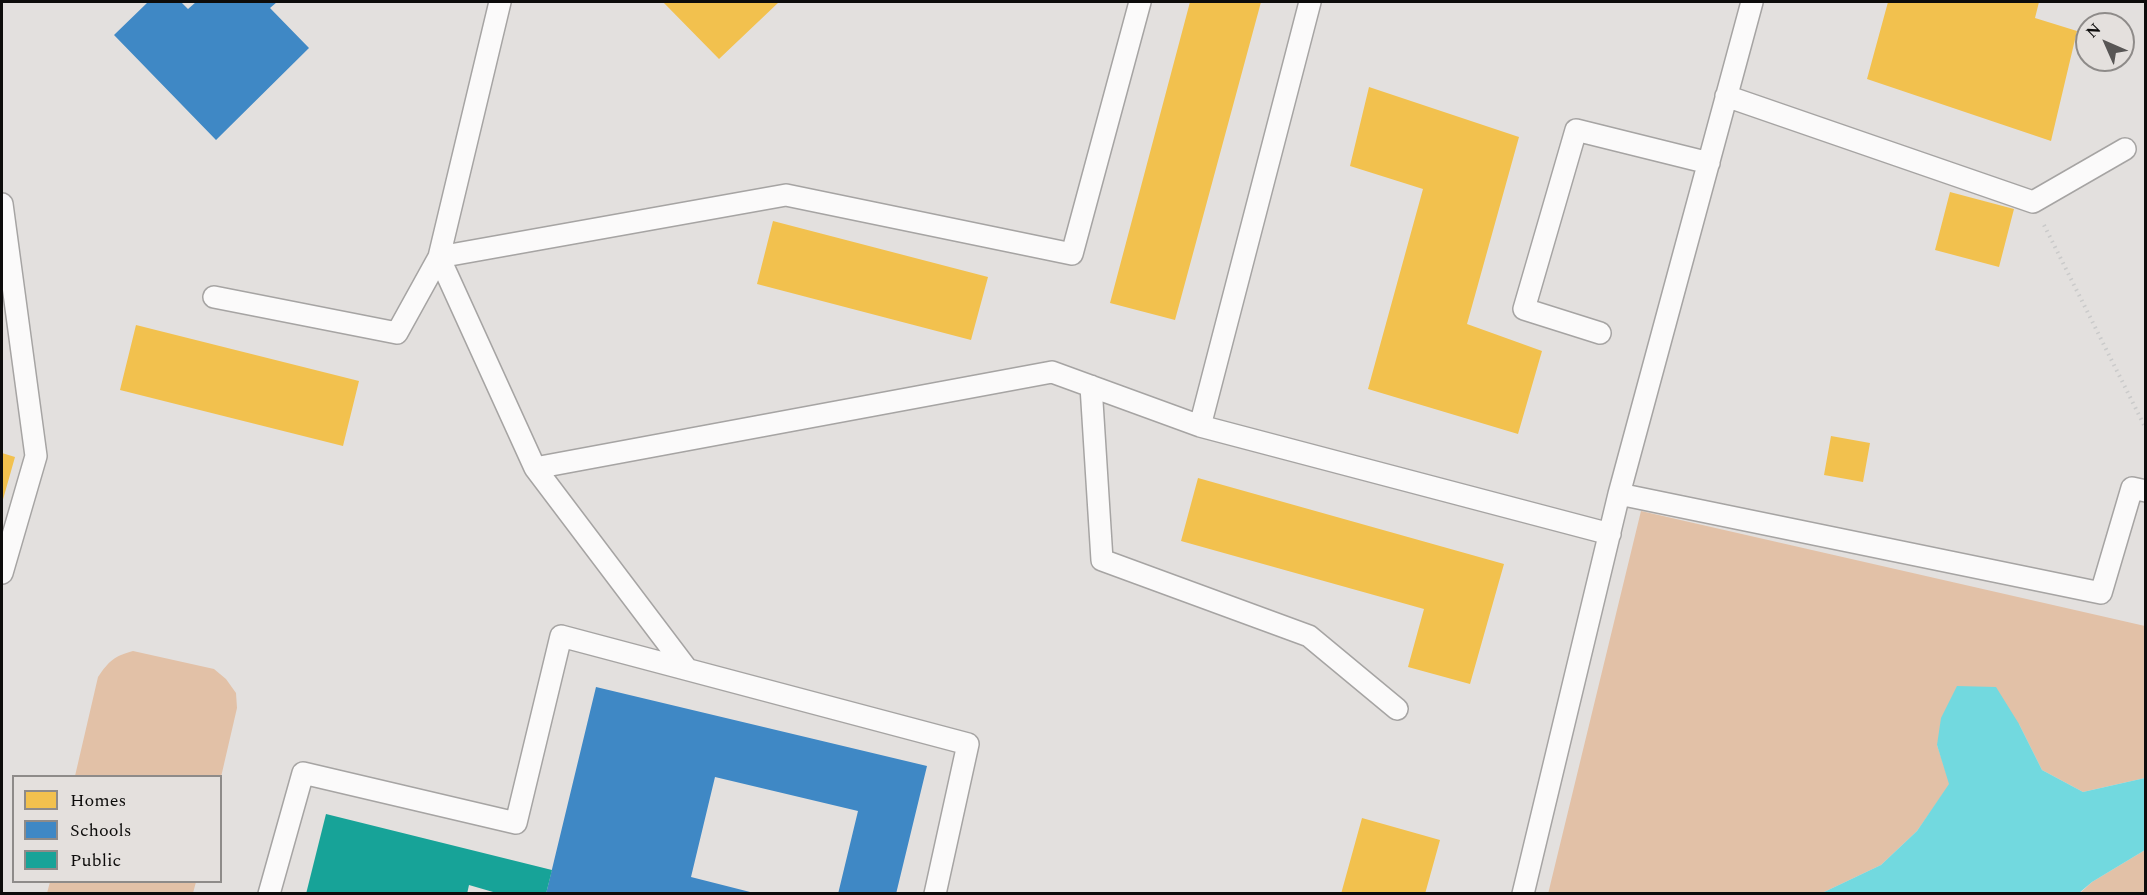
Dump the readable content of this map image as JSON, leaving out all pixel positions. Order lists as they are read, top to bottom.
{
  "legend": ["Homes", "Schools", "Public"],
  "north": "top left"
}
